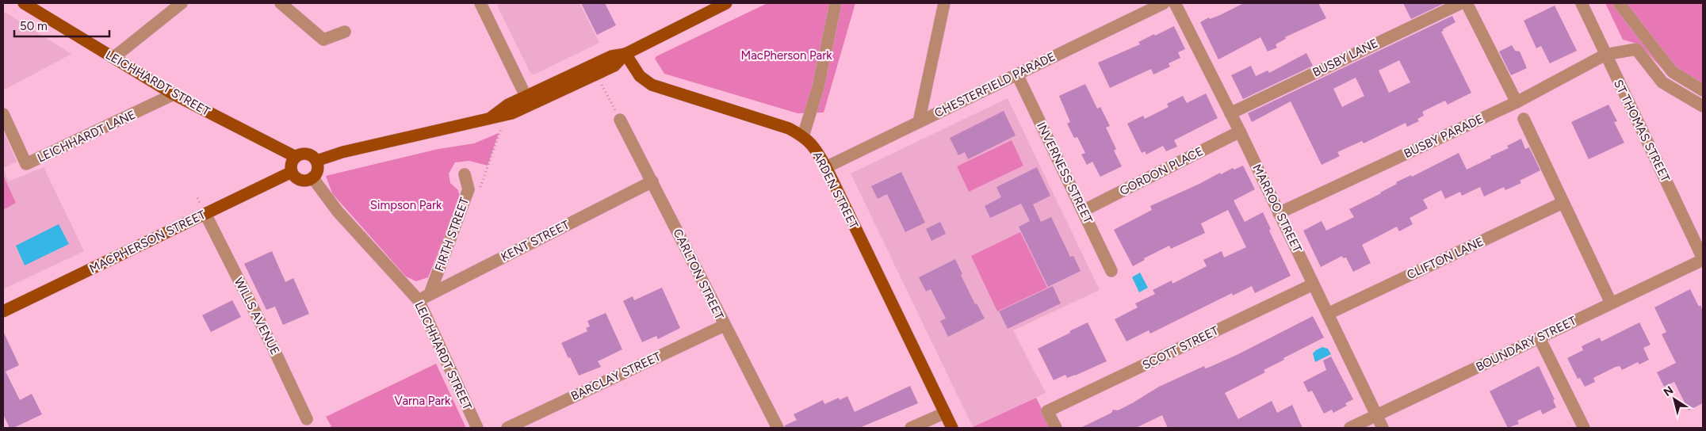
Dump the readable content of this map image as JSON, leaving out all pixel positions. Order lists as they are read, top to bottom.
{
  "streets": {
    "main road": ["LEICHHARDT STREET", "ARDEN STREET", "MACPHERSON STREET"],
    "street": [
      "BUSBY LANE",
      "CHESTERFIELD PARADE",
      "ST THOMAS STREET",
      "LEICHHARDT LANE",
      "BUSBY PARADE",
      "GORDON PLACE",
      "INVERNESS STREET",
      "MARROO STREET",
      "FIRTH STREET",
      "KENT STREET",
      "CLIFTON LANE",
      "CARLTON STREET",
      "WILLS AVENUE",
      "BOUNDARY STREET",
      "SCOTT STREET",
      "BARCLAY STREET"
    ]
  },
  "crossings": [
    ["BUSBY LANE", "MARROO STREET"],
    ["LEICHHARDT STREET", "LEICHHARDT LANE"],
    ["LEICHHARDT STREET", "KENT STREET"],
    ["LEICHHARDT STREET", "MACPHERSON STREET"],
    ["CHESTERFIELD PARADE", "INVERNESS STREET"],
    ["CHESTERFIELD PARADE", "ARDEN STREET"],
    ["ST THOMAS STREET", "BUSBY PARADE"],
    ["ST THOMAS STREET", "BOUNDARY STREET"],
    ["BUSBY PARADE", "MARROO STREET"],
    ["GORDON PLACE", "INVERNESS STREET"],
    ["GORDON PLACE", "MARROO STREET"],
    ["MARROO STREET", "CLIFTON LANE"],
    ["MARROO STREET", "BOUNDARY STREET"],
    ["MARROO STREET", "SCOTT STREET"],
    ["FIRTH STREET", "KENT STREET"],
    ["KENT STREET", "CARLTON STREET"],
    ["MACPHERSON STREET", "WILLS AVENUE"],
    ["CARLTON STREET", "BARCLAY STREET"]
  ],
  "parks": ["MacPherson Park", "Simpson Park", "Varna Park"],
  "scale_bar": "50 m",
  "north": "top left"
}
